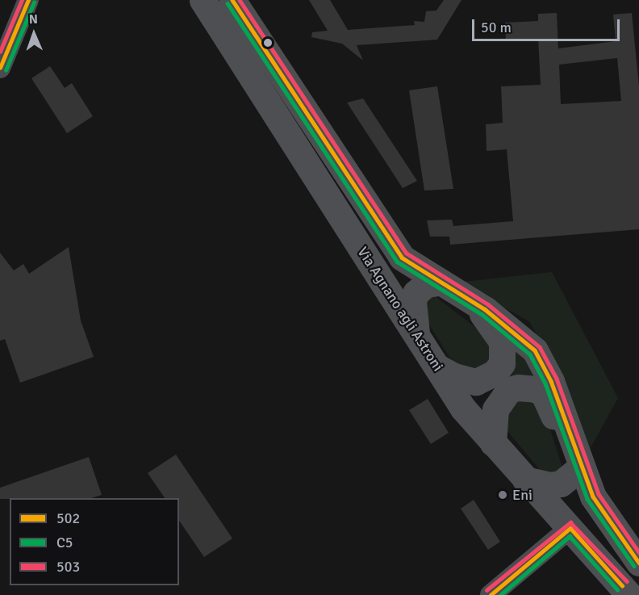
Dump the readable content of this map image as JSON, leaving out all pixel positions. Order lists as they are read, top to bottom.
{
  "streets": {
    "main road": ["Via Agnano agli Astroni"]
  },
  "places": ["Eni"],
  "lines": ["transit line 502", "transit line 503", "transit line C5"],
  "legend": ["502", "C5", "503"],
  "scale_bar": "50 m",
  "north": "top"
}
